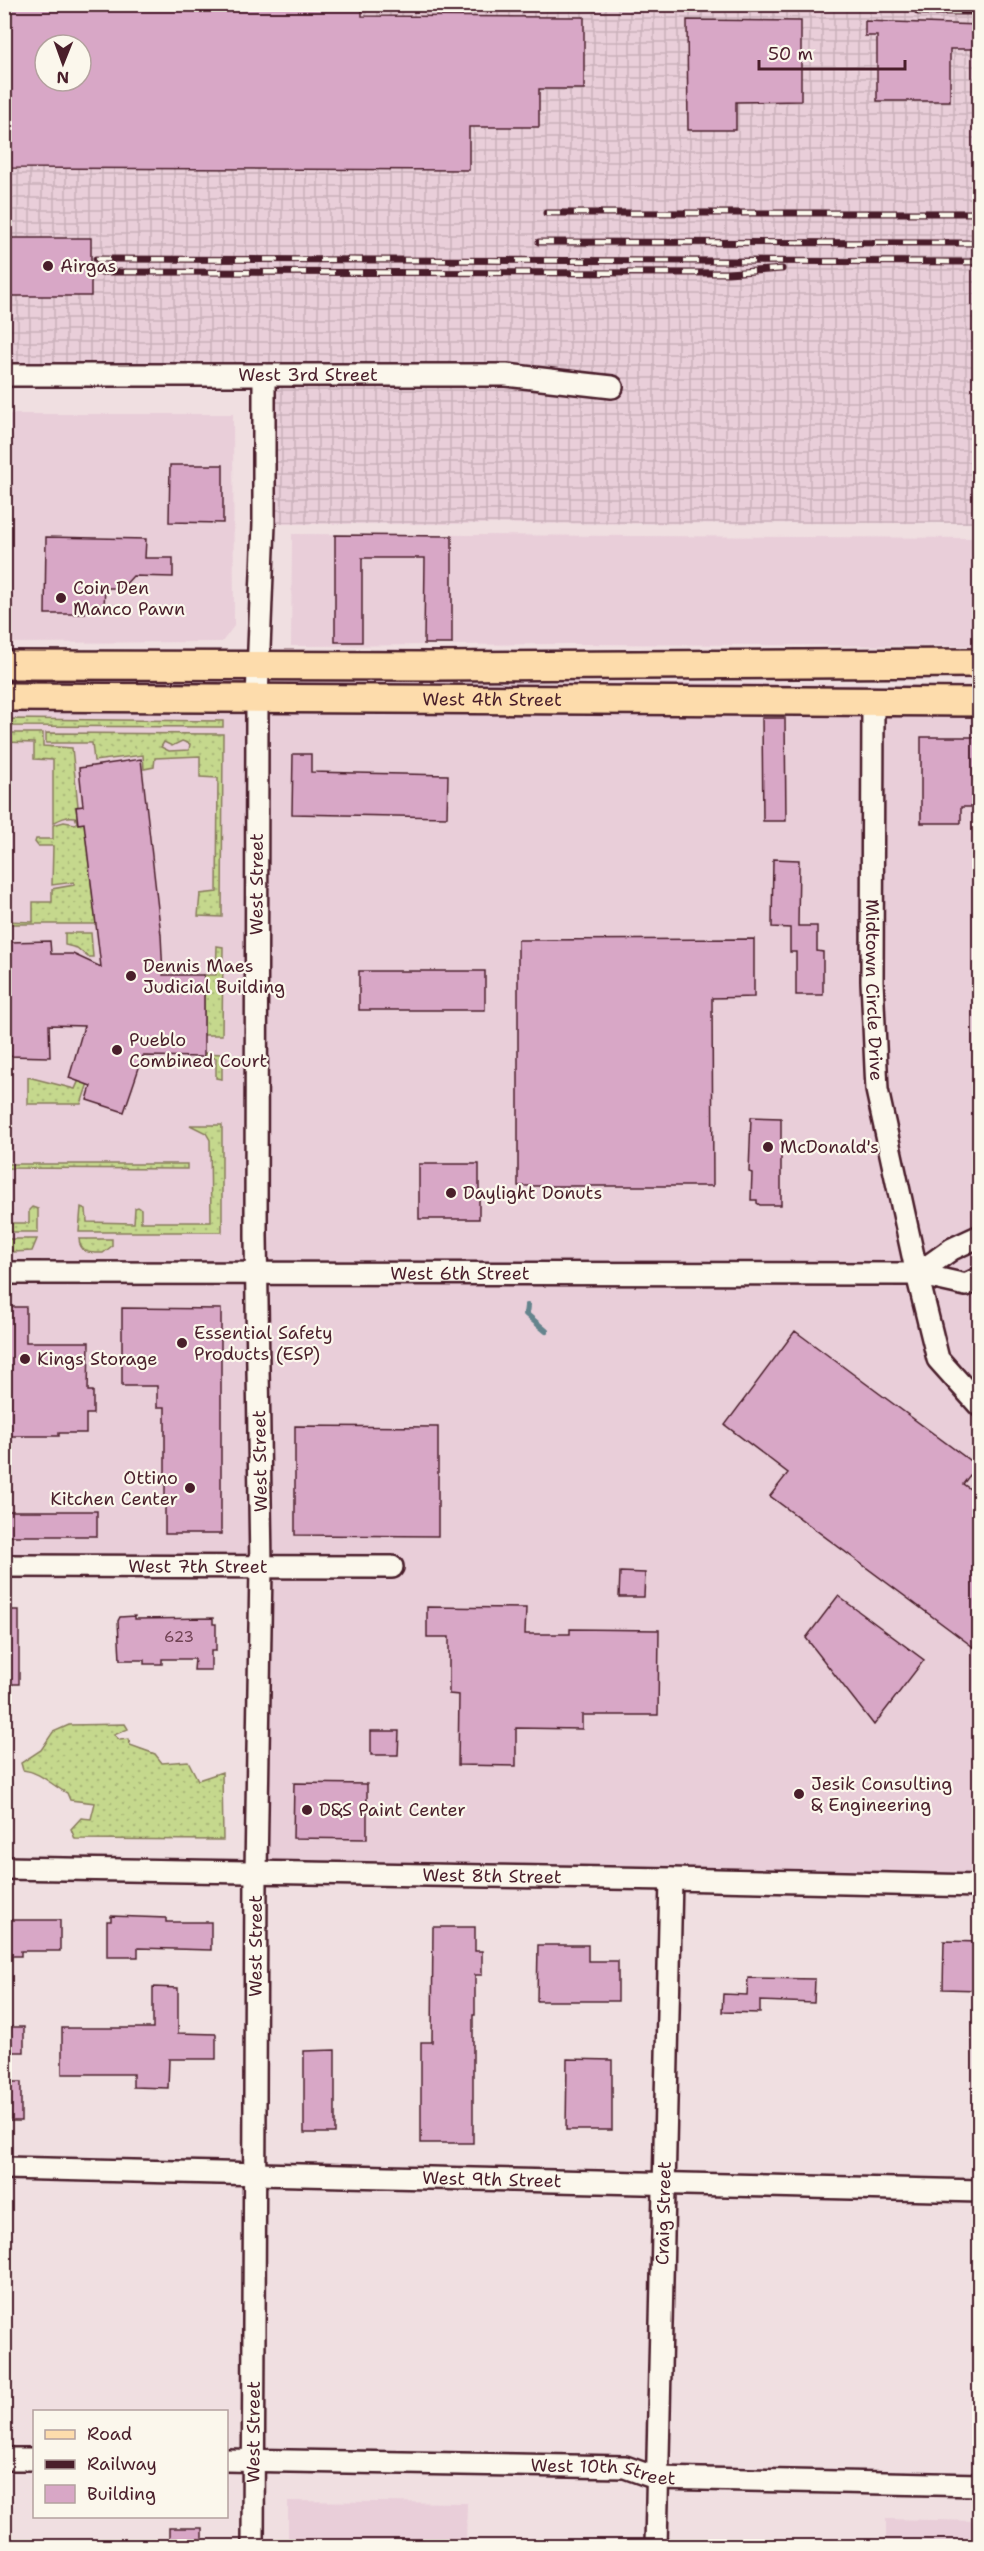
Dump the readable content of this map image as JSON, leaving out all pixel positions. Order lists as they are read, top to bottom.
{
  "streets": {
    "main road": ["West 4th Street"],
    "street": [
      "West 3rd Street",
      "West Street",
      "Midtown Circle Drive",
      "West 6th Street",
      "West 7th Street",
      "West 8th Street",
      "West 9th Street",
      "Craig Street",
      "West 10th Street"
    ]
  },
  "crossings": [
    ["West 3rd Street", "West Street"],
    ["West 4th Street", "West Street"],
    ["West 4th Street", "Midtown Circle Drive"],
    ["West Street", "West 6th Street"],
    ["West Street", "West 7th Street"],
    ["West Street", "West 8th Street"],
    ["West Street", "West 9th Street"],
    ["West Street", "West 10th Street"],
    ["Midtown Circle Drive", "West 6th Street"],
    ["West 8th Street", "Craig Street"],
    ["West 9th Street", "Craig Street"],
    ["Craig Street", "West 10th Street"]
  ],
  "places": [
    "Airgas",
    "Coin Den Manco Pawn",
    "Dennis Maes Judicial Building",
    "Pueblo Combined Court",
    "McDonald's",
    "Daylight Donuts",
    "Essential Safety Products (ESP)",
    "Kings Storage",
    "Ottino Kitchen Center",
    "Jesik Consulting & Engineering",
    "D&S Paint Center"
  ],
  "house_numbers": ["623"],
  "legend": ["Road", "Railway", "Building"],
  "scale_bar": "50 m",
  "north": "bottom"
}
